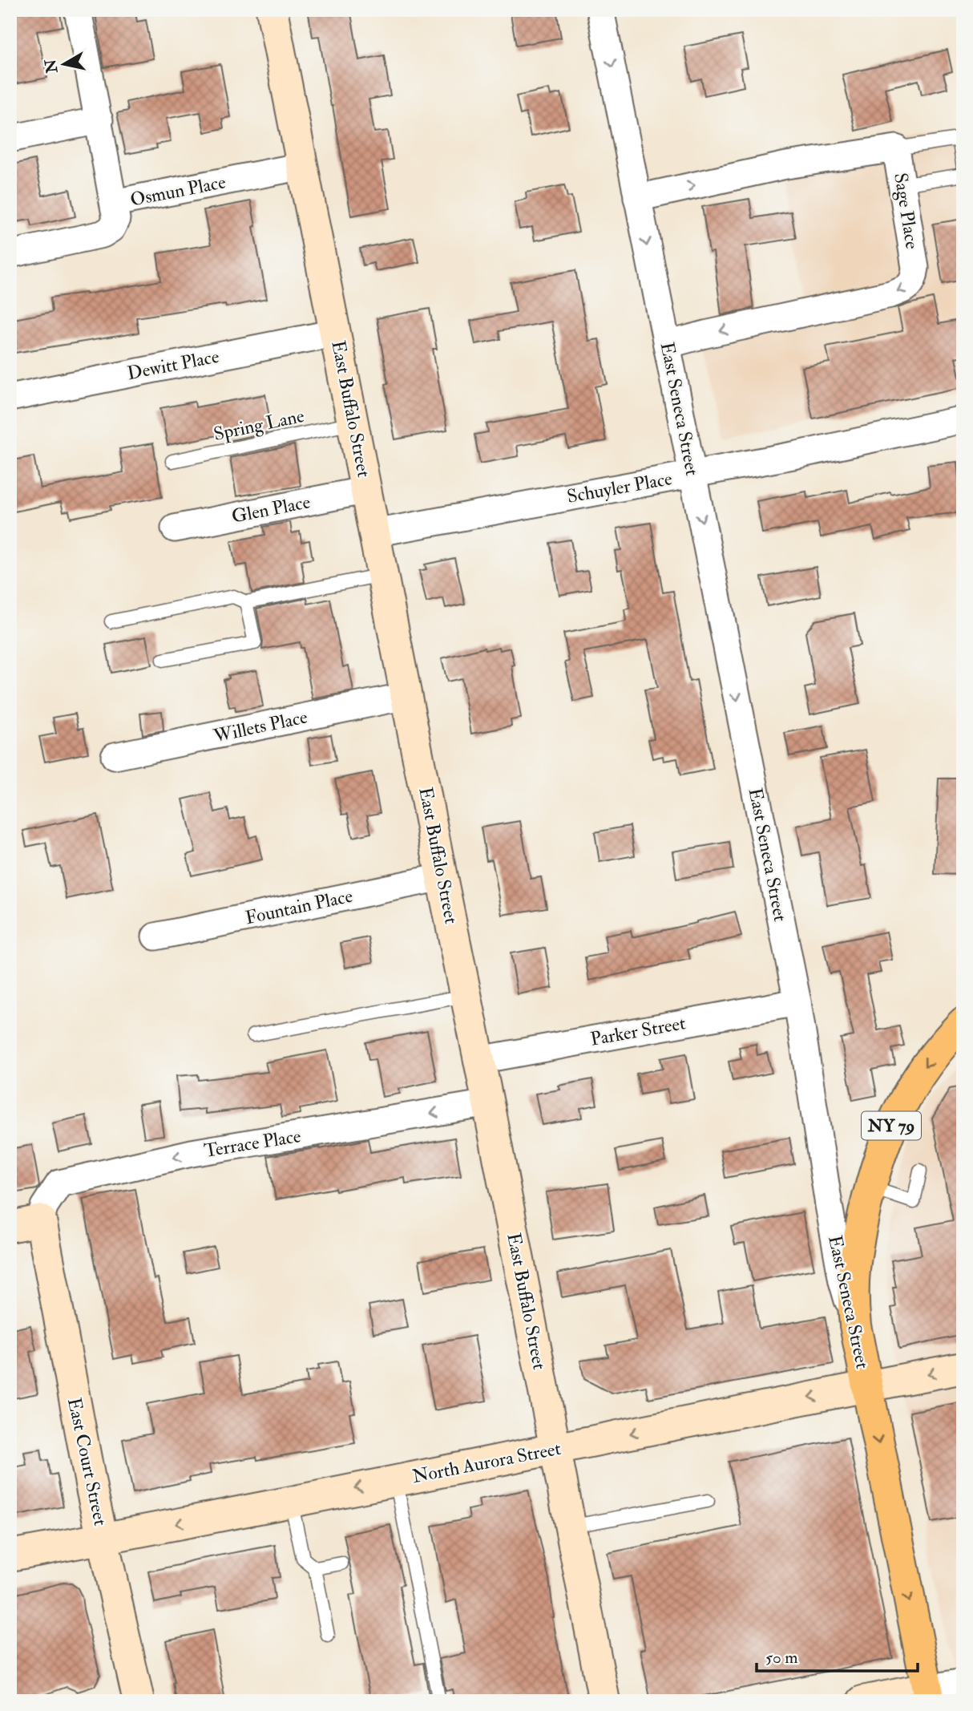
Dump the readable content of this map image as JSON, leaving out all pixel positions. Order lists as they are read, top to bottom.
{
  "streets": {
    "highway": ["East Seneca Street", "NY 79"],
    "street": [
      "Osmun Place",
      "Sage Place",
      "Dewitt Place",
      "East Buffalo Street",
      "Schuyler Place",
      "Glen Place",
      "Willets Place",
      "Fountain Place",
      "Parker Street",
      "Terrace Place",
      "East Court Street",
      "North Aurora Street"
    ],
    "lane": ["Spring Lane"]
  },
  "crossings": [
    ["Osmun Place", "East Buffalo Street"],
    ["Sage Place", "East Seneca Street"],
    ["Dewitt Place", "East Buffalo Street"],
    ["East Buffalo Street", "Spring Lane"],
    ["East Buffalo Street", "Schuyler Place"],
    ["East Buffalo Street", "Glen Place"],
    ["East Buffalo Street", "Willets Place"],
    ["East Buffalo Street", "Fountain Place"],
    ["East Buffalo Street", "Parker Street"],
    ["East Buffalo Street", "Terrace Place"],
    ["East Buffalo Street", "North Aurora Street"],
    ["East Seneca Street", "Schuyler Place"],
    ["East Seneca Street", "Parker Street"],
    ["East Seneca Street", "NY 79"],
    ["East Seneca Street", "North Aurora Street"],
    ["Terrace Place", "East Court Street"],
    ["East Court Street", "North Aurora Street"]
  ],
  "one_way": ["East Seneca Street", "Terrace Place", "North Aurora Street"],
  "scale_bar": "50 m",
  "north": "left"
}
